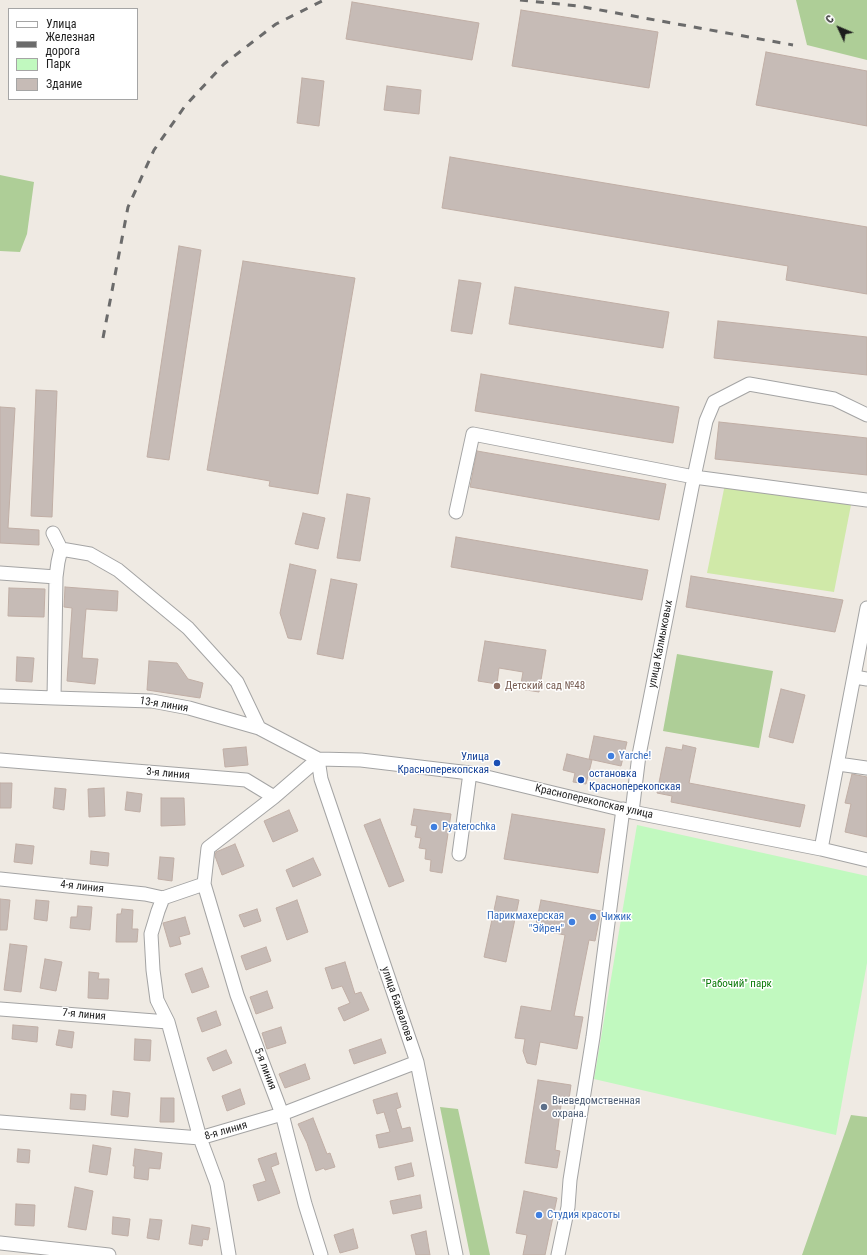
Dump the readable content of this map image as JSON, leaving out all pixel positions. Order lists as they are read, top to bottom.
{
  "streets": {
    "street": [
      "улица Калмыковых",
      "13-я линия",
      "3-я линия",
      "Красноперекопская улица",
      "4-я линия",
      "улица Бахвалова",
      "7-я линия",
      "5-я линия",
      "8-я линия"
    ]
  },
  "crossings": [
    ["улица Калмыковых", "Красноперекопская улица"],
    ["13-я линия", "Красноперекопская улица"],
    ["13-я линия", "улица Бахвалова"],
    ["Красноперекопская улица", "улица Бахвалова"],
    ["улица Бахвалова", "8-я линия"],
    ["5-я линия", "8-я линия"]
  ],
  "parks": ["\"Рабочий\" парк"],
  "places": [
    "Детский сад №48",
    "Yarche!",
    "Улица Красноперекопская",
    "остановка Красноперекопская",
    "Pyaterochka",
    "Чижик",
    "Парикмахерская \"Эйрен\"",
    "Вневедомственная охрана.",
    "Студия красоты"
  ],
  "legend": [
    "Улица",
    "Железная дорога",
    "Парк",
    "Здание"
  ],
  "north": "top left"
}
